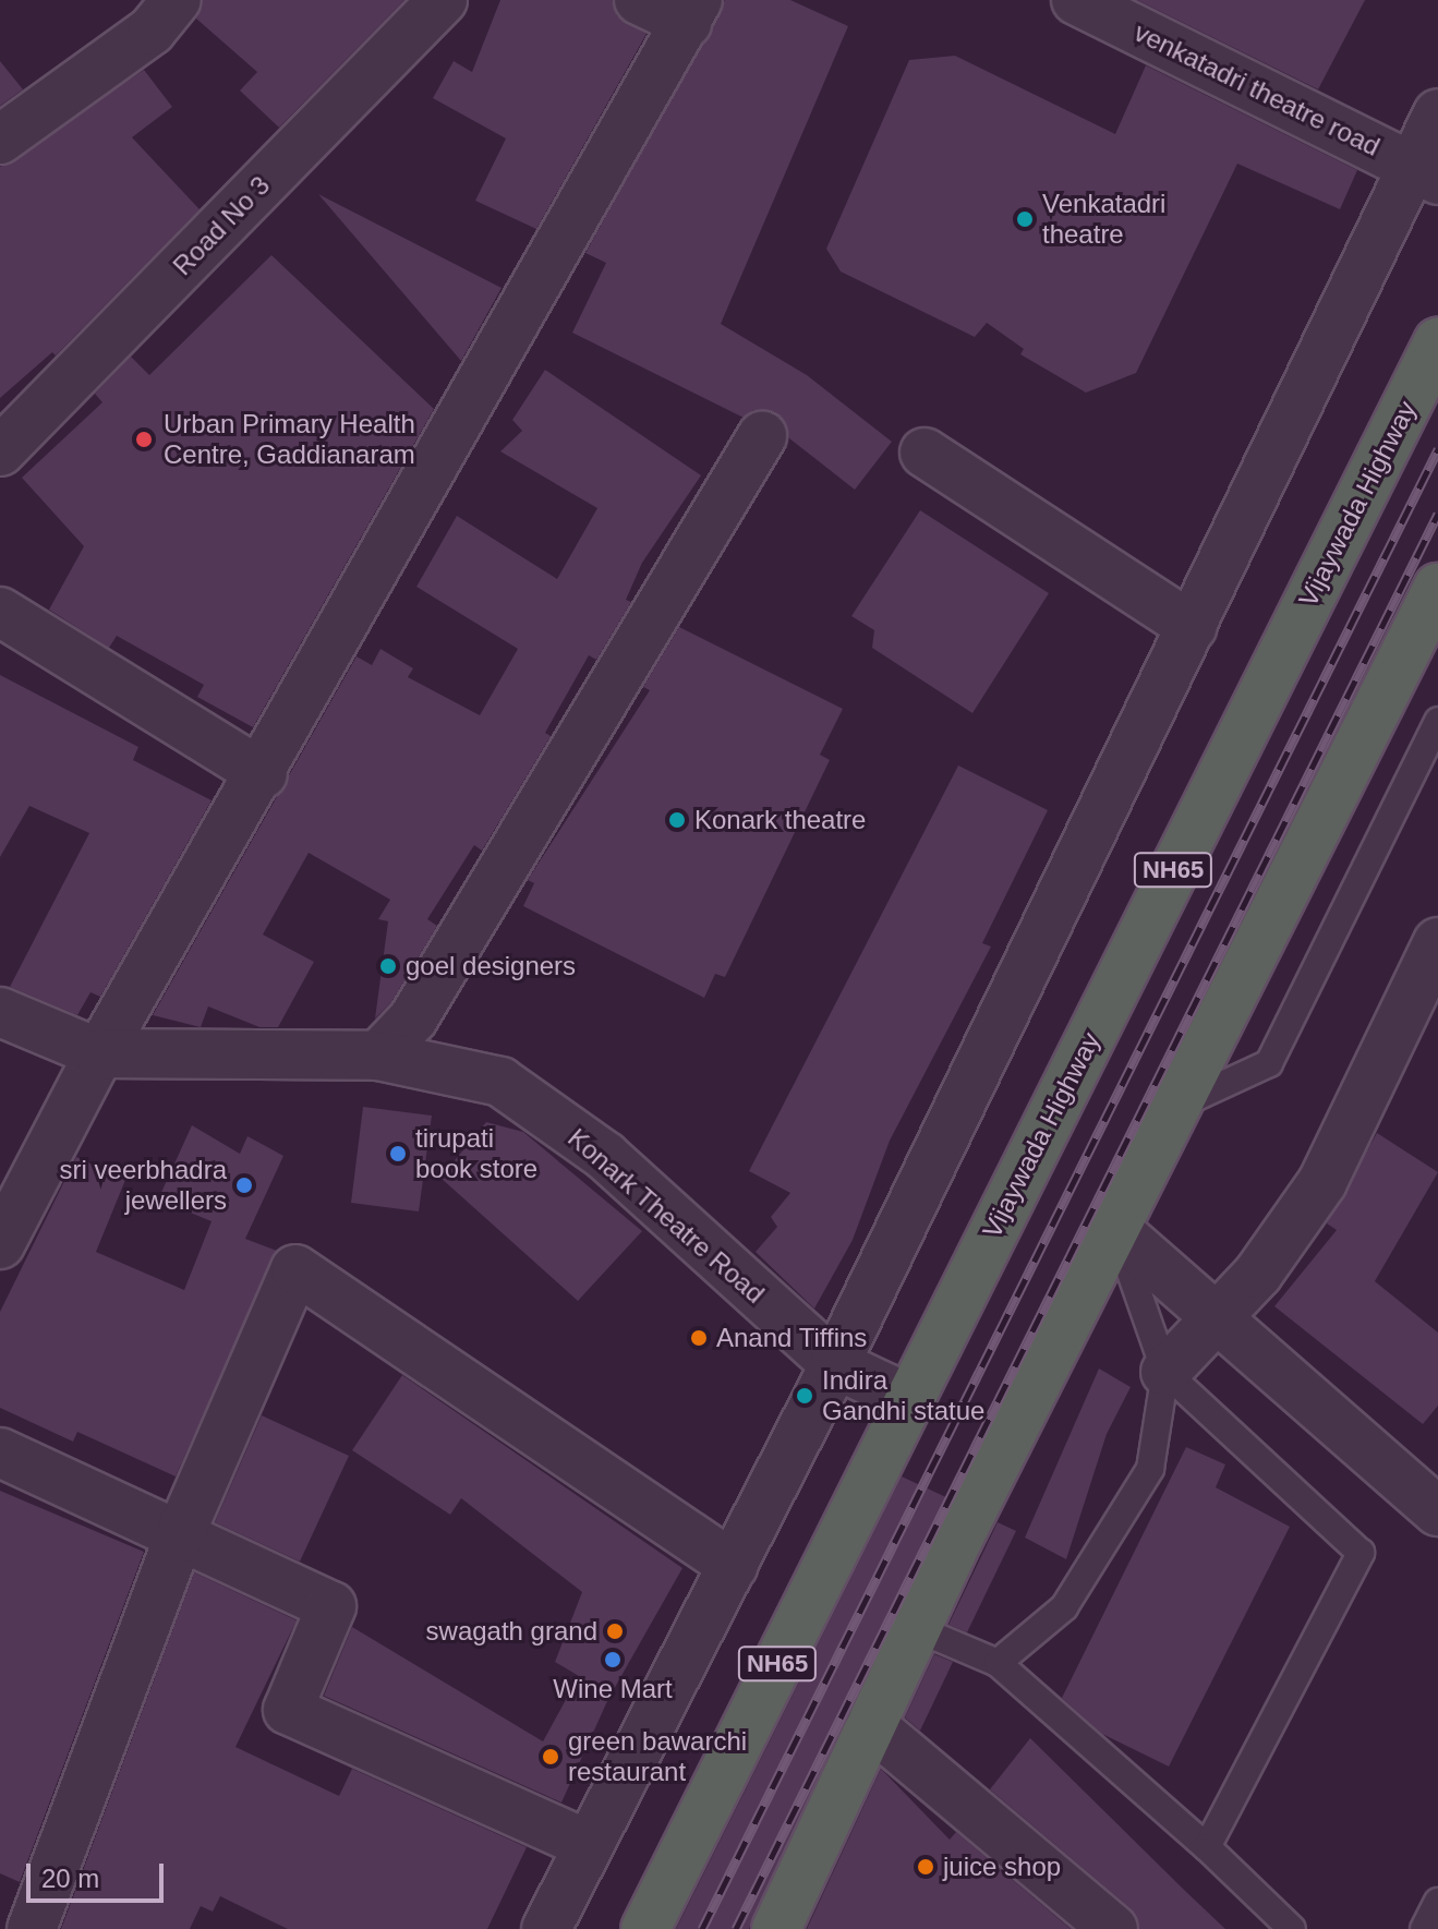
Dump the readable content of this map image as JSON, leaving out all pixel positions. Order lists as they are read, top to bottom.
{
  "streets": {
    "highway": ["Vijaywada Highway", "NH65"],
    "street": ["venkatadri theatre road", "Road No 3", "Konark Theatre Road"]
  },
  "crossings": [
    ["Vijaywada Highway", "Konark Theatre Road"]
  ],
  "places": [
    "Venkatadri theatre",
    "Urban Primary Health Centre, Gaddianaram",
    "Konark theatre",
    "goel designers",
    "tirupati book store",
    "sri veerbhadra jewellers",
    "Anand Tiffins",
    "Indira Gandhi statue",
    "swagath grand",
    "Wine Mart",
    "green bawarchi restaurant",
    "juice shop"
  ],
  "scale_bar": "20 m"
}
